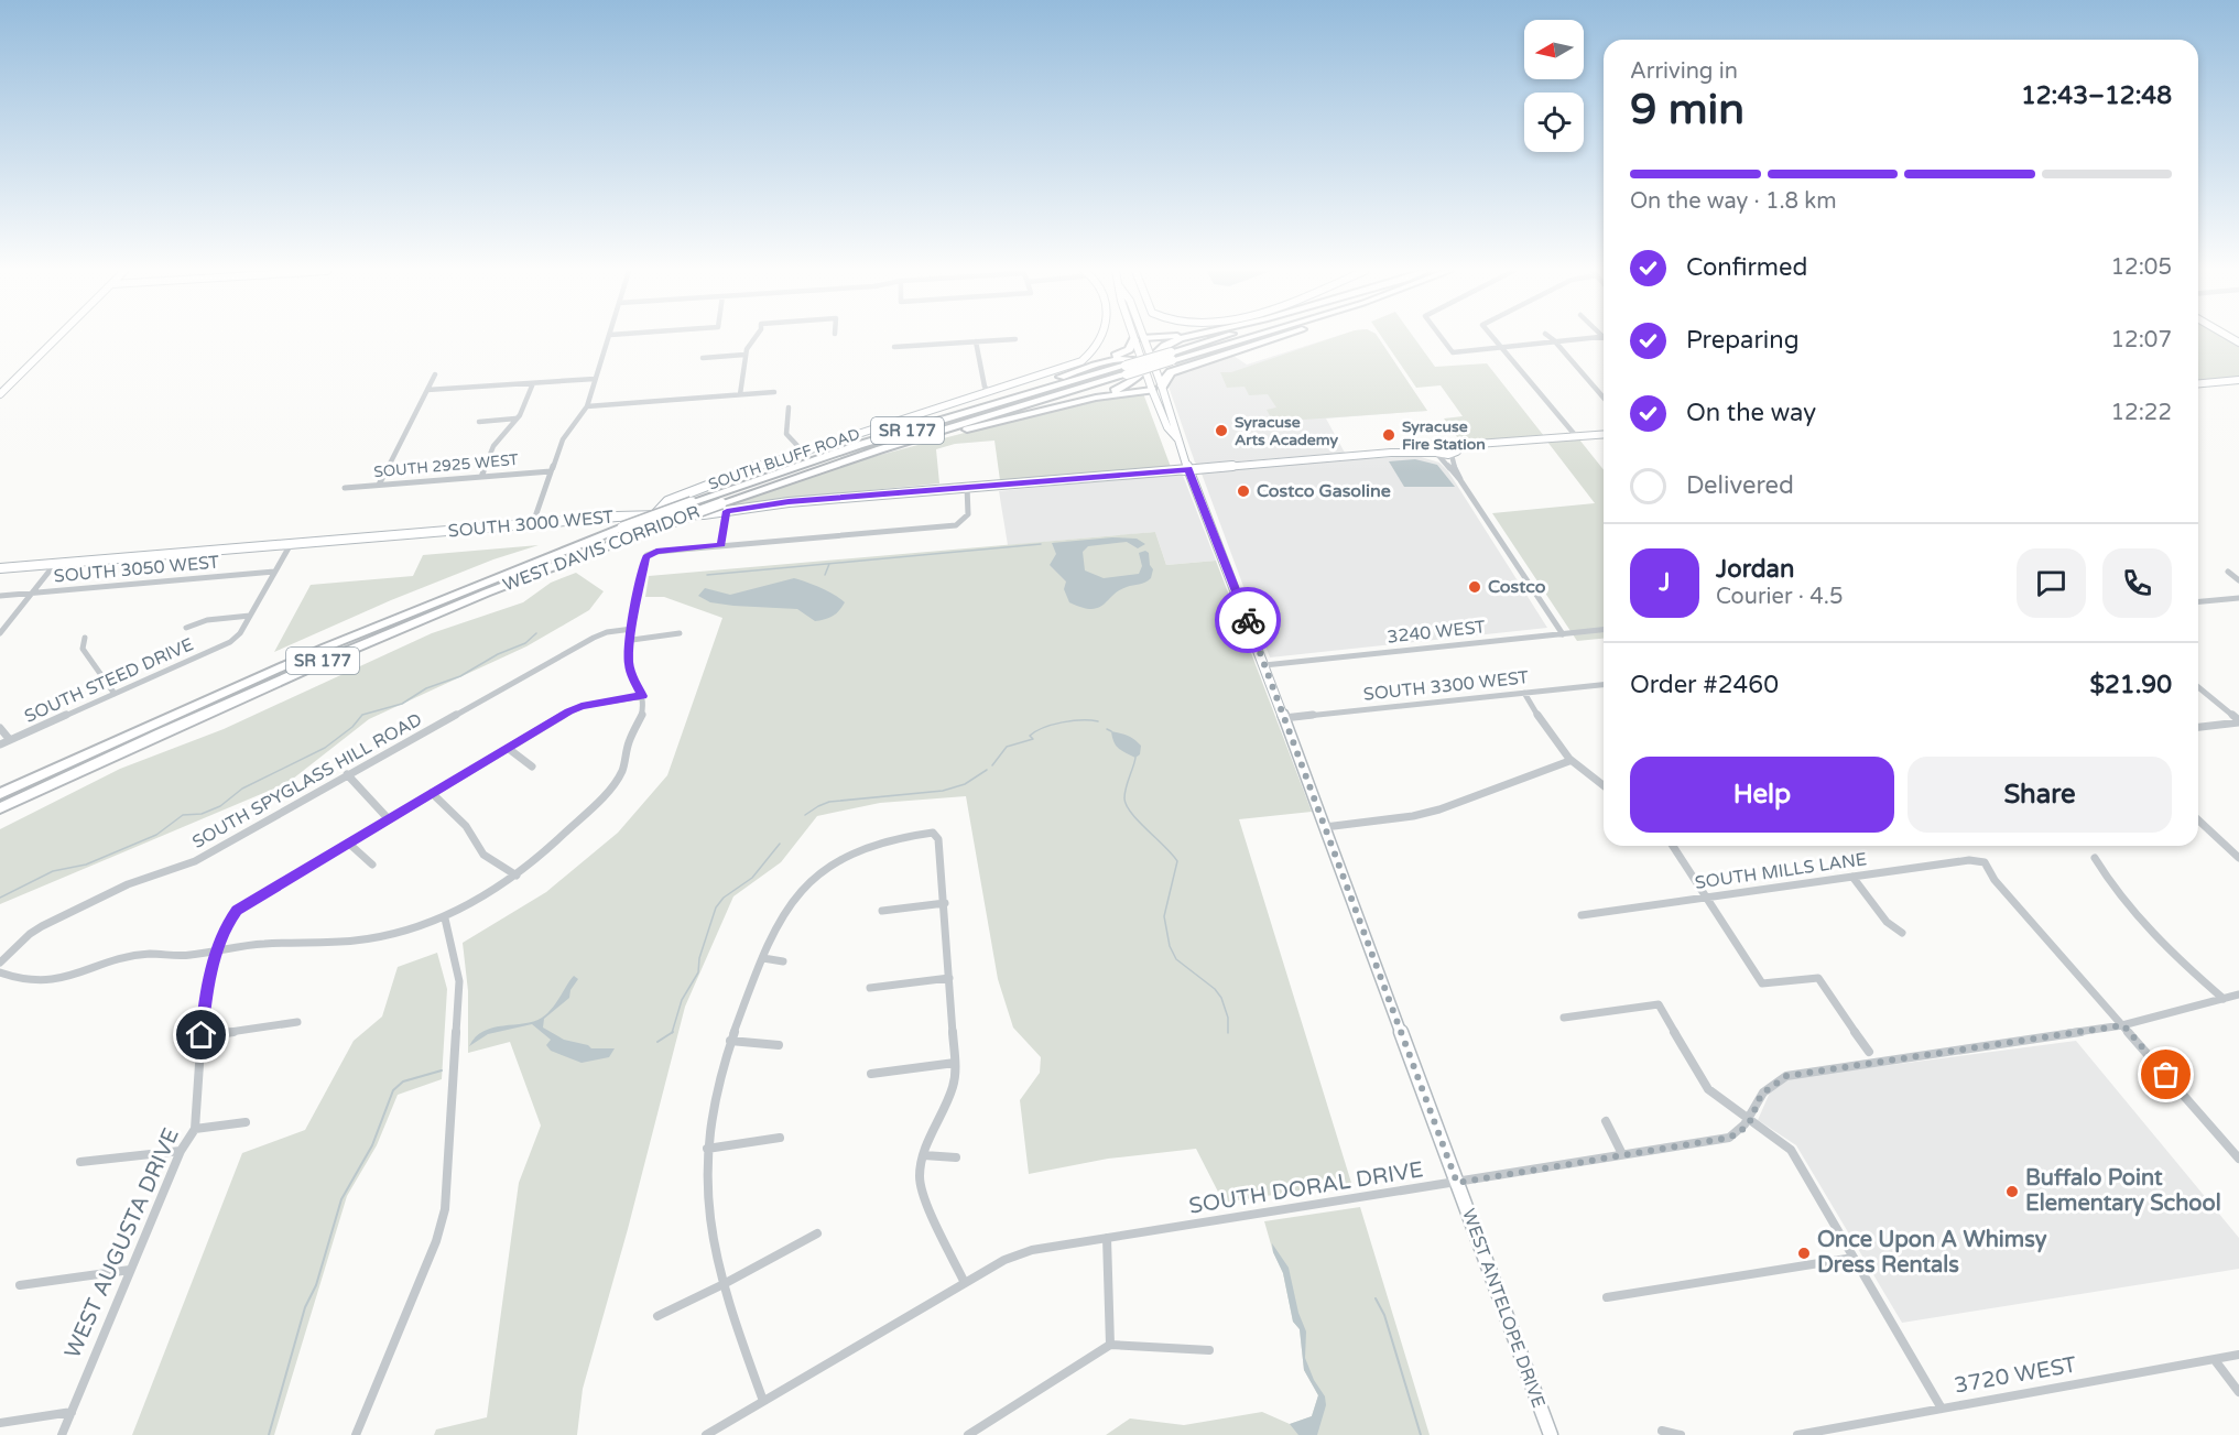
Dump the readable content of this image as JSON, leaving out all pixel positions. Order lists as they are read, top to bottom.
{
  "streets": {
    "highway": ["SR 177", "WEST DAVIS CORRIDOR"],
    "main road": ["SOUTH 3000 WEST", "WEST ANTELOPE DRIVE"],
    "street": [
      "SOUTH BLUFF ROAD",
      "SOUTH 2925 WEST",
      "SOUTH 3050 WEST",
      "3240 WEST",
      "SOUTH STEED DRIVE",
      "SOUTH 3300 WEST",
      "SOUTH SPYGLASS HILL ROAD",
      "SOUTH MILLS LANE",
      "SOUTH DORAL DRIVE",
      "WEST AUGUSTA DRIVE",
      "3720 WEST"
    ]
  },
  "crossings": [
    ["SOUTH BLUFF ROAD", "SOUTH 3000 WEST"],
    ["SOUTH 3000 WEST", "WEST DAVIS CORRIDOR"],
    ["SOUTH 3000 WEST", "WEST ANTELOPE DRIVE"],
    ["3240 WEST", "WEST ANTELOPE DRIVE"],
    ["SOUTH 3300 WEST", "WEST ANTELOPE DRIVE"],
    ["SOUTH DORAL DRIVE", "WEST ANTELOPE DRIVE"]
  ],
  "places": [
    "Syracuse Arts Academy",
    "Syracuse Fire Station",
    "Costco Gasoline",
    "Costco",
    "Buffalo Point Elementary School",
    "Once Upon A Whimsy Dress Rentals"
  ],
  "north": "left",
  "page": {
    "heading": ["9 min", "Arriving in", "12:43–12:48"],
    "panel": [
      "Jordan",
      "Courier · 4.5",
      "Order #2460",
      "$21.90"
    ],
    "bar": "On the way · 1.8 km",
    "list": [
      ["Confirmed", "12:05"],
      ["Preparing", "12:07"],
      ["On the way", "12:22"],
      "Delivered"
    ],
    "round": "J",
    "buttons": ["Help", "Share"]
  }
}
